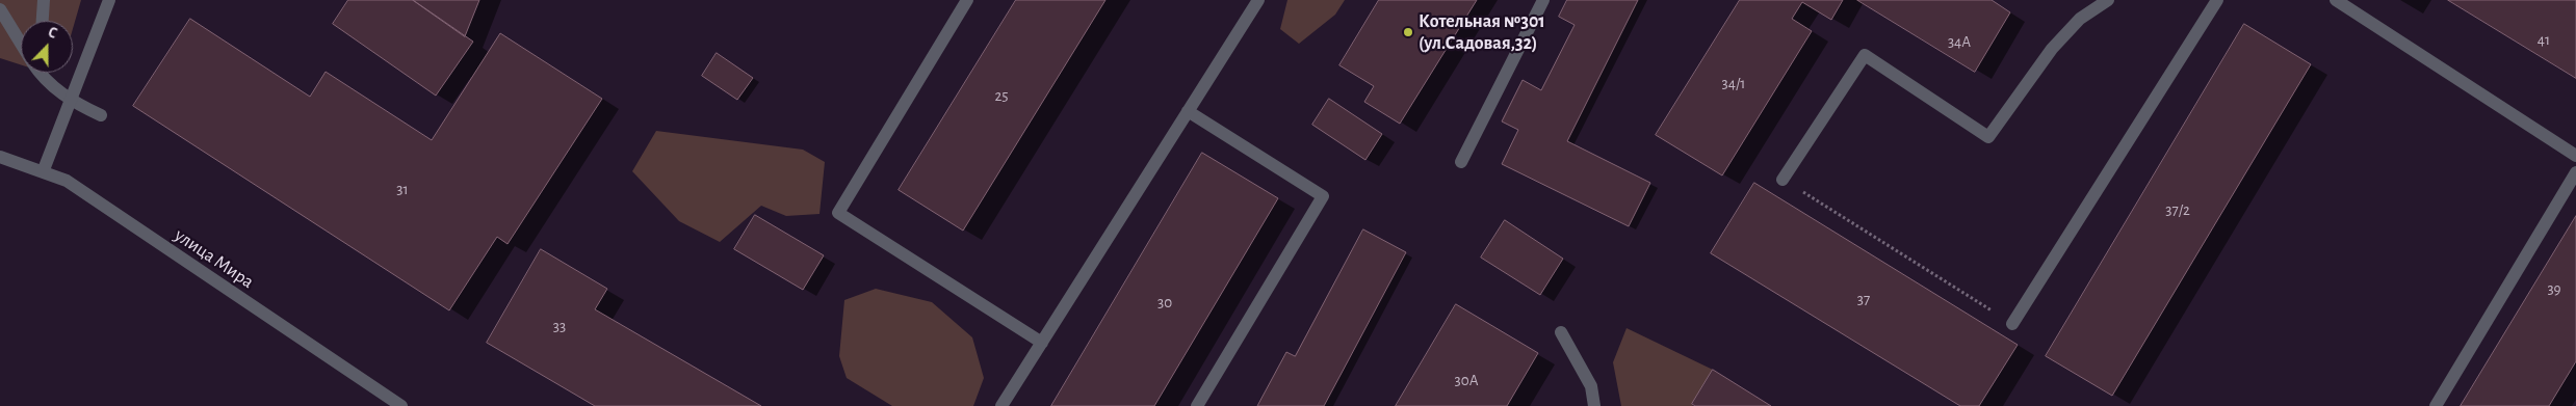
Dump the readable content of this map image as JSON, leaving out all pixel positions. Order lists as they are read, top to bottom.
{
  "streets": {
    "street": ["улица Мира"]
  },
  "places": ["Котельная №301 (ул.Садовая,32)"],
  "house_numbers": [
    "41",
    "34А",
    "34/1",
    "25",
    "31",
    "37/2",
    "39",
    "37",
    "30",
    "33",
    "30А"
  ],
  "north": "top"
}
